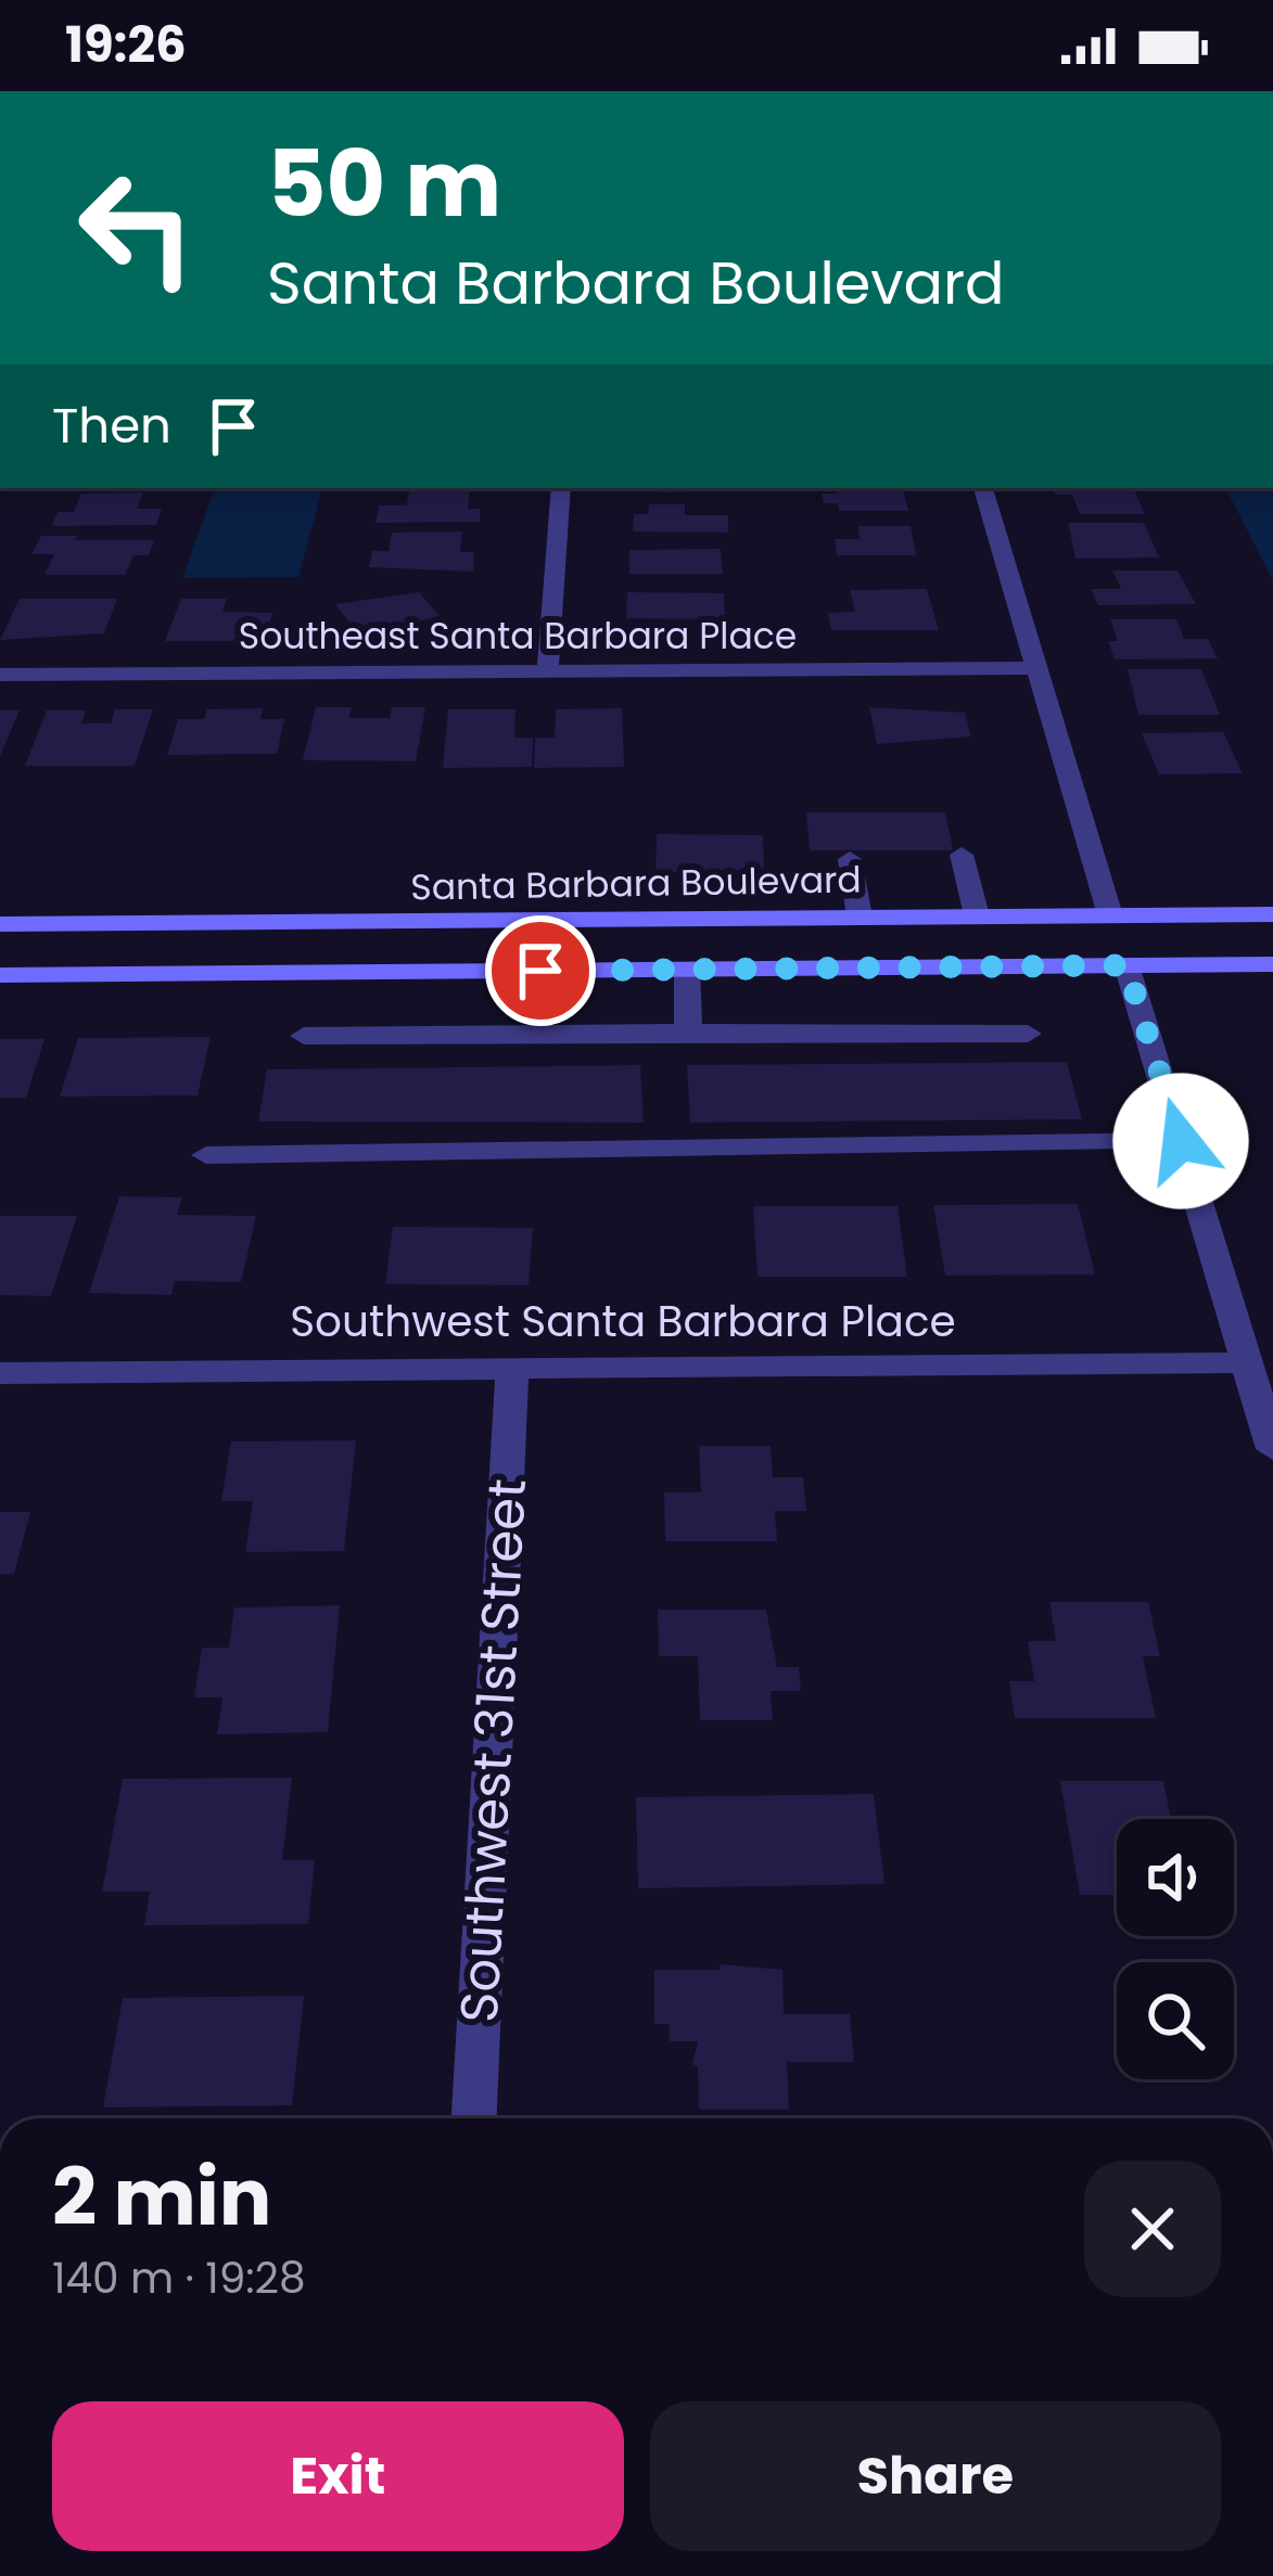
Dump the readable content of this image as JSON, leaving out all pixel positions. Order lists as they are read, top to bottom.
{
  "streets": {
    "main road": ["Santa Barbara Boulevard"],
    "street": ["Southeast Santa Barbara Place", "Southwest Santa Barbara Place", "Southwest 31st Street"]
  },
  "crossings": [
    ["Southwest Santa Barbara Place", "Southwest 31st Street"]
  ],
  "page": {
    "status": "19:26",
    "turn": ["50 m", "Santa Barbara Boulevard"],
    "then": "Then",
    "heading": ["2 min", "140 m · 19:28"],
    "buttons": ["Exit", "Share"]
  }
}
